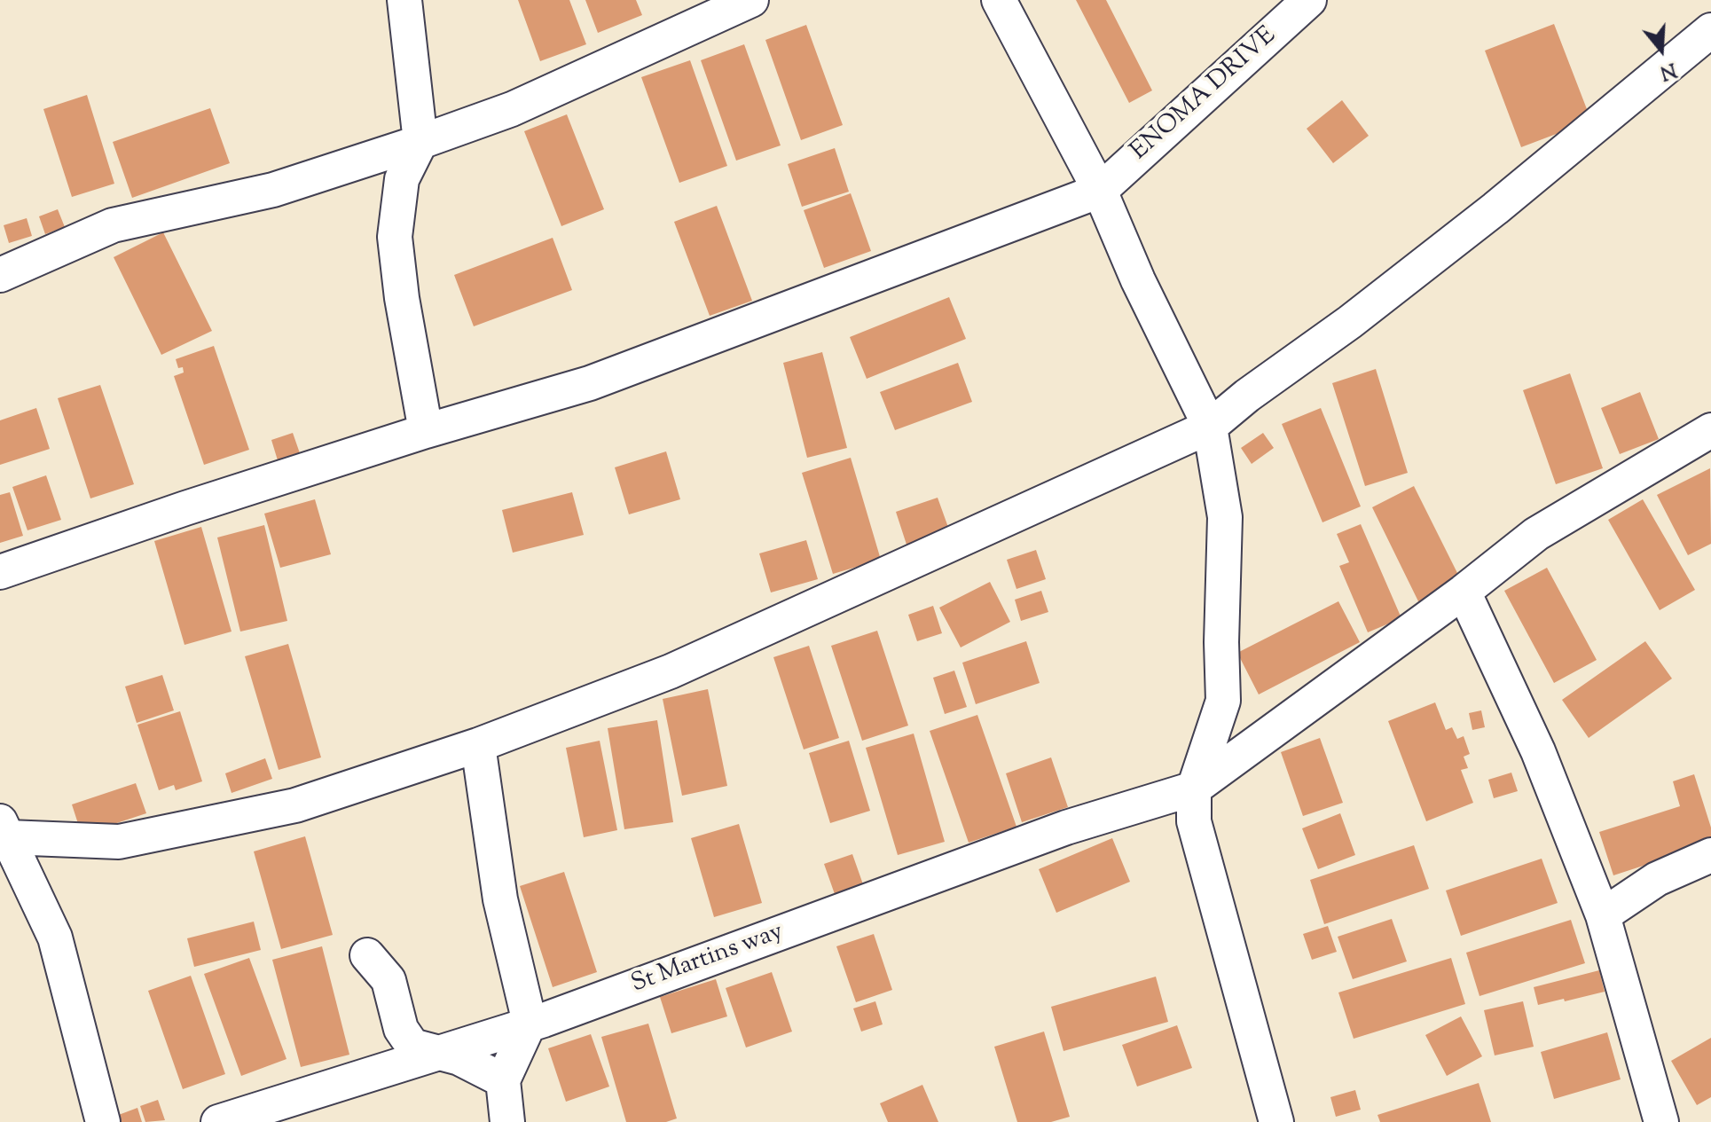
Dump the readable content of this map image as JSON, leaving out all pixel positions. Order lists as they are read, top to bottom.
{
  "streets": {
    "street": ["ENOMA DRIVE", "St Martins way"]
  },
  "north": "bottom"
}
